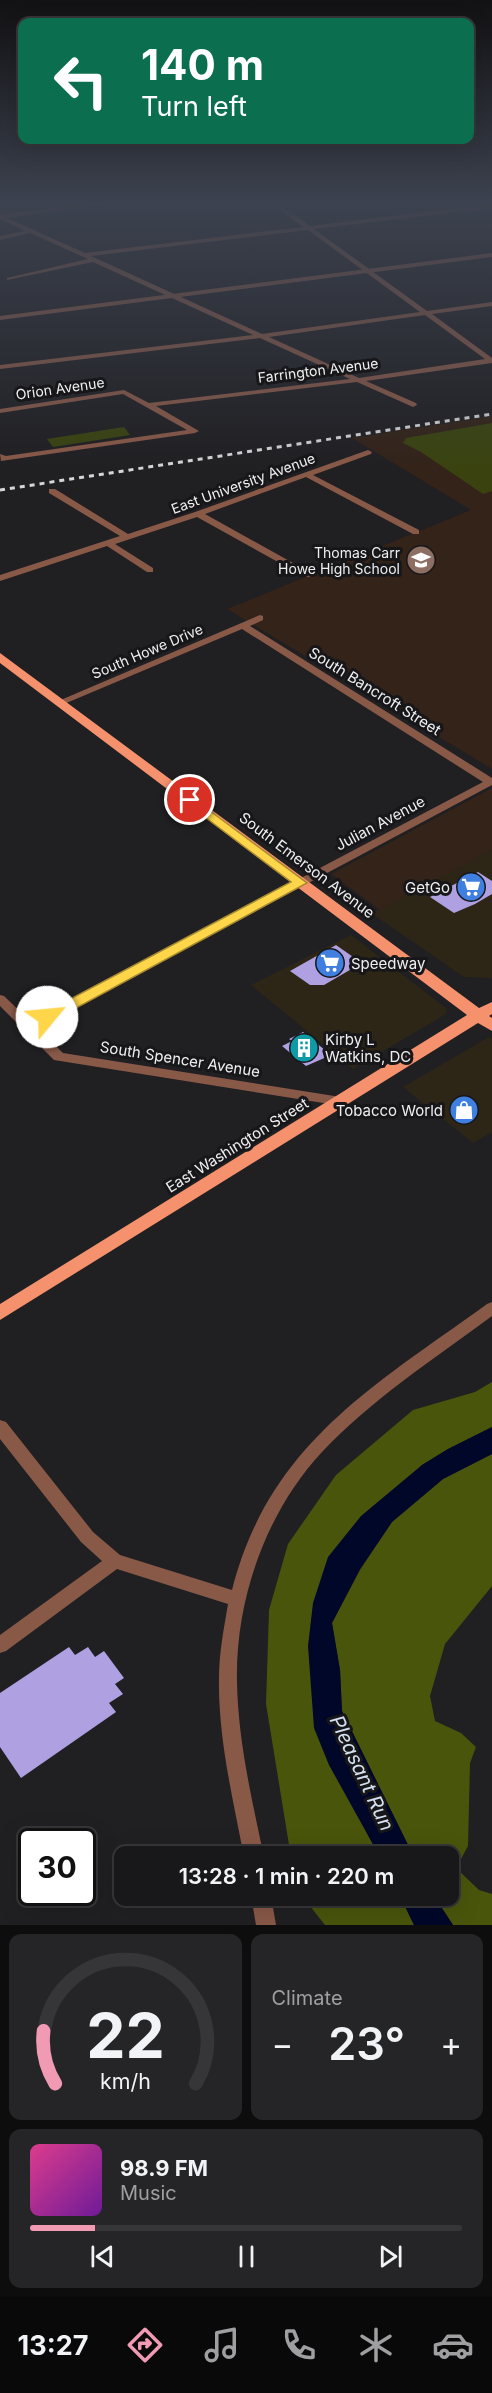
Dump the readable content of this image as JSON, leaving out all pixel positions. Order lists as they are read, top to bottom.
{
  "streets": {
    "main road": ["South Emerson Avenue", "East Washington Street"],
    "street": [
      "Farrington Avenue",
      "Orion Avenue",
      "East University Avenue",
      "South Howe Drive",
      "South Bancroft Street",
      "Julian Avenue",
      "South Spencer Avenue"
    ]
  },
  "crossings": [
    ["Farrington Avenue", "Orion Avenue"],
    ["South Howe Drive", "South Bancroft Street"],
    ["South Howe Drive", "South Emerson Avenue"],
    ["South Bancroft Street", "Julian Avenue"],
    ["Julian Avenue", "South Emerson Avenue"],
    ["Julian Avenue", "South Spencer Avenue"],
    ["South Emerson Avenue", "East Washington Street"],
    ["South Spencer Avenue", "East Washington Street"]
  ],
  "water": ["Pleasant Run"],
  "places": {
    "school or university": ["Thomas Carr Howe High School"],
    "supermarket": ["GetGo", "Speedway"],
    "building": ["Kirby L Watkins, DC"],
    "shop": ["Tobacco World"]
  },
  "page": {
    "turn": ["140 m", "Turn left"],
    "limit": "30",
    "trip": "13:28 · 1 min · 220 m",
    "tile": "Climate",
    "heat": ["−", "23°", "+"],
    "song": ["98.9 FM", "Music"],
    "tabs": "13:27",
    "gauge": ["22", "km/h"]
  }
}
